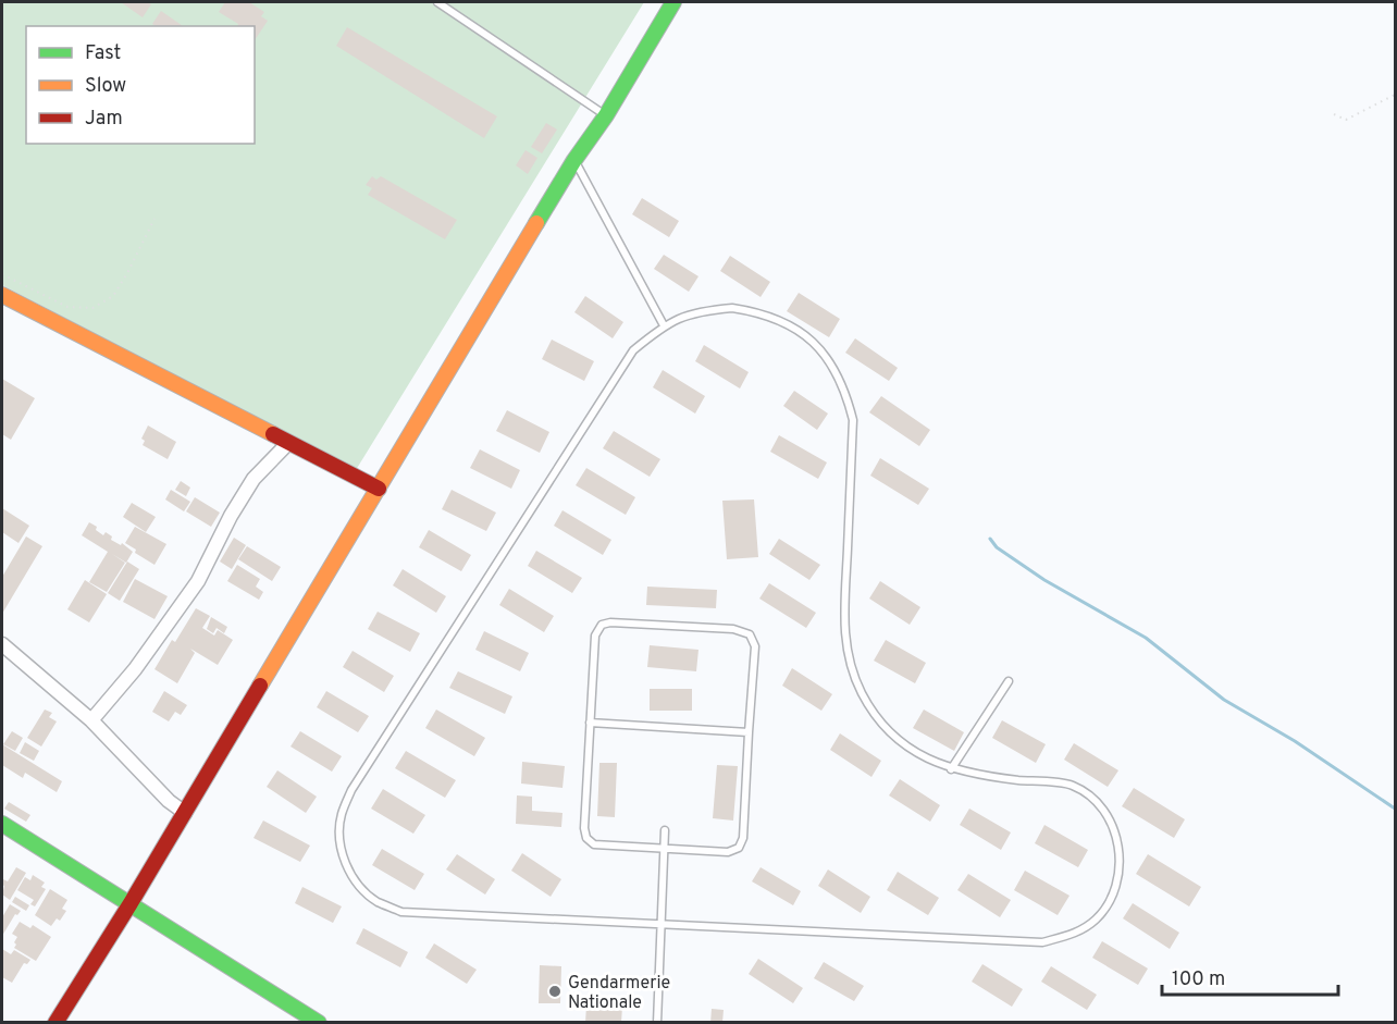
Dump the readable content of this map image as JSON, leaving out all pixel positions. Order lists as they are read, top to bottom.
{
  "places": ["Gendarmerie Nationale"],
  "legend": ["Fast", "Slow", "Jam"],
  "scale_bar": "100 m"
}
